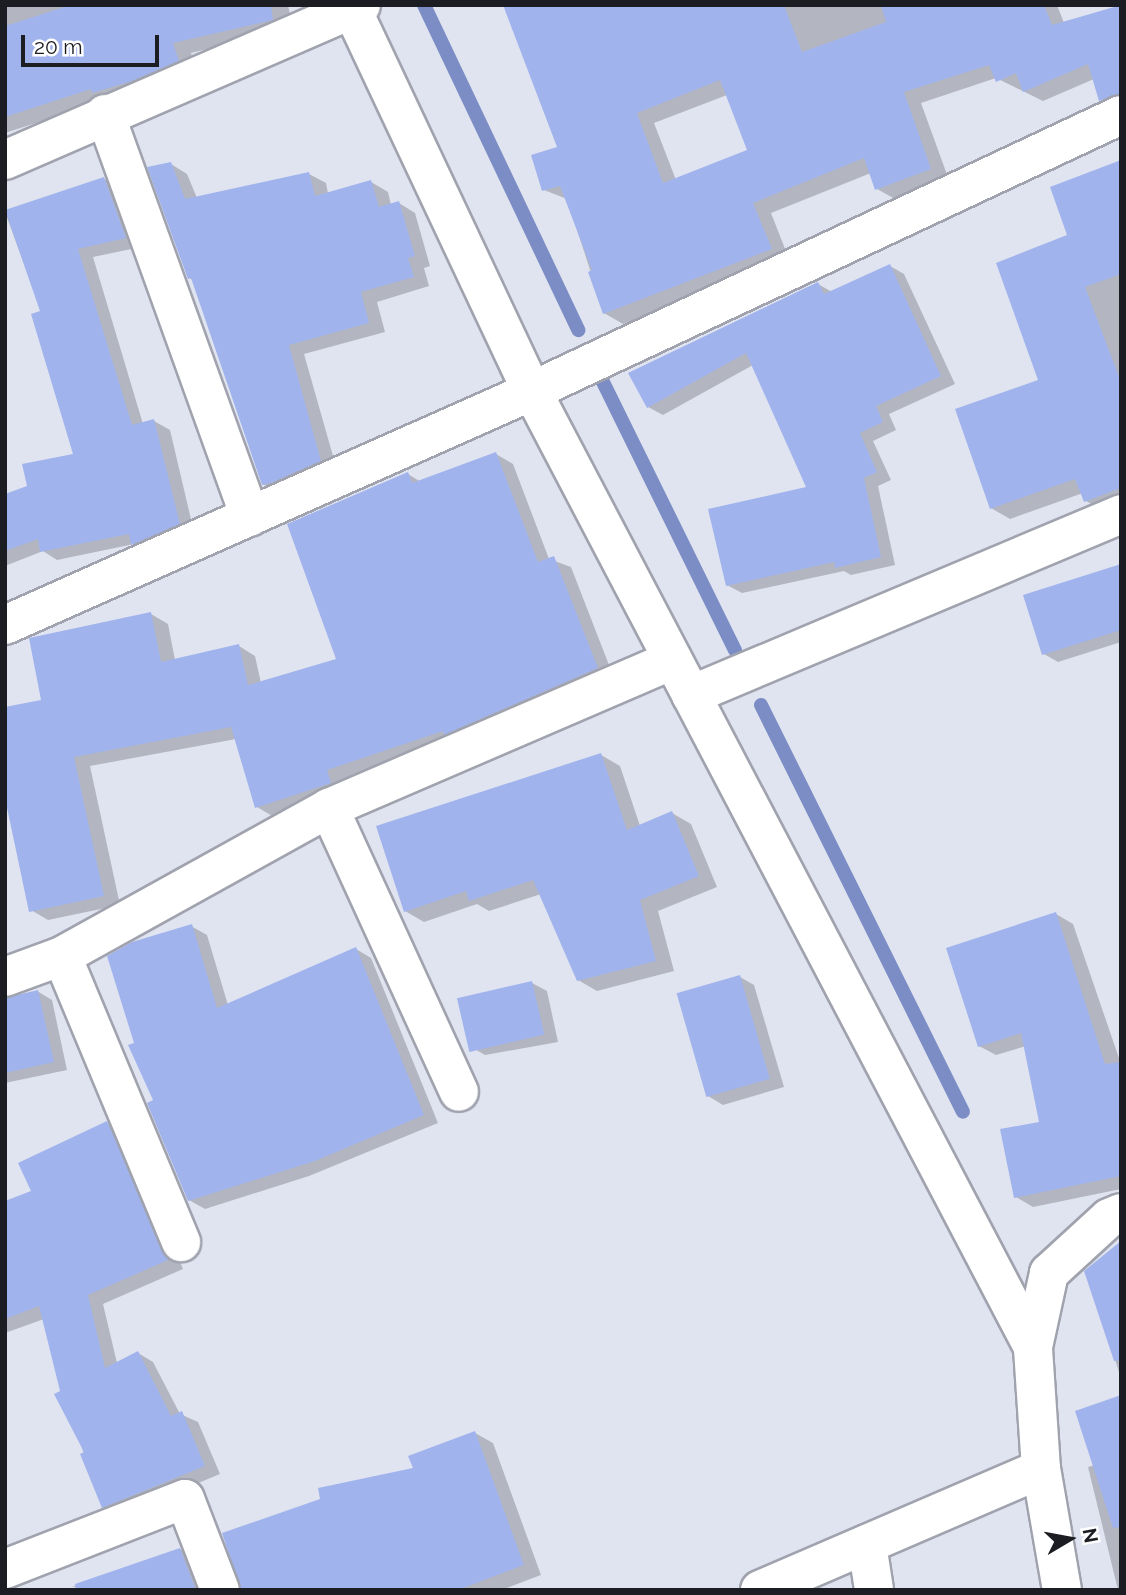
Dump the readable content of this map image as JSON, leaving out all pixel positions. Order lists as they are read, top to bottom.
{
  "scale_bar": "20 m",
  "north": "right"
}
